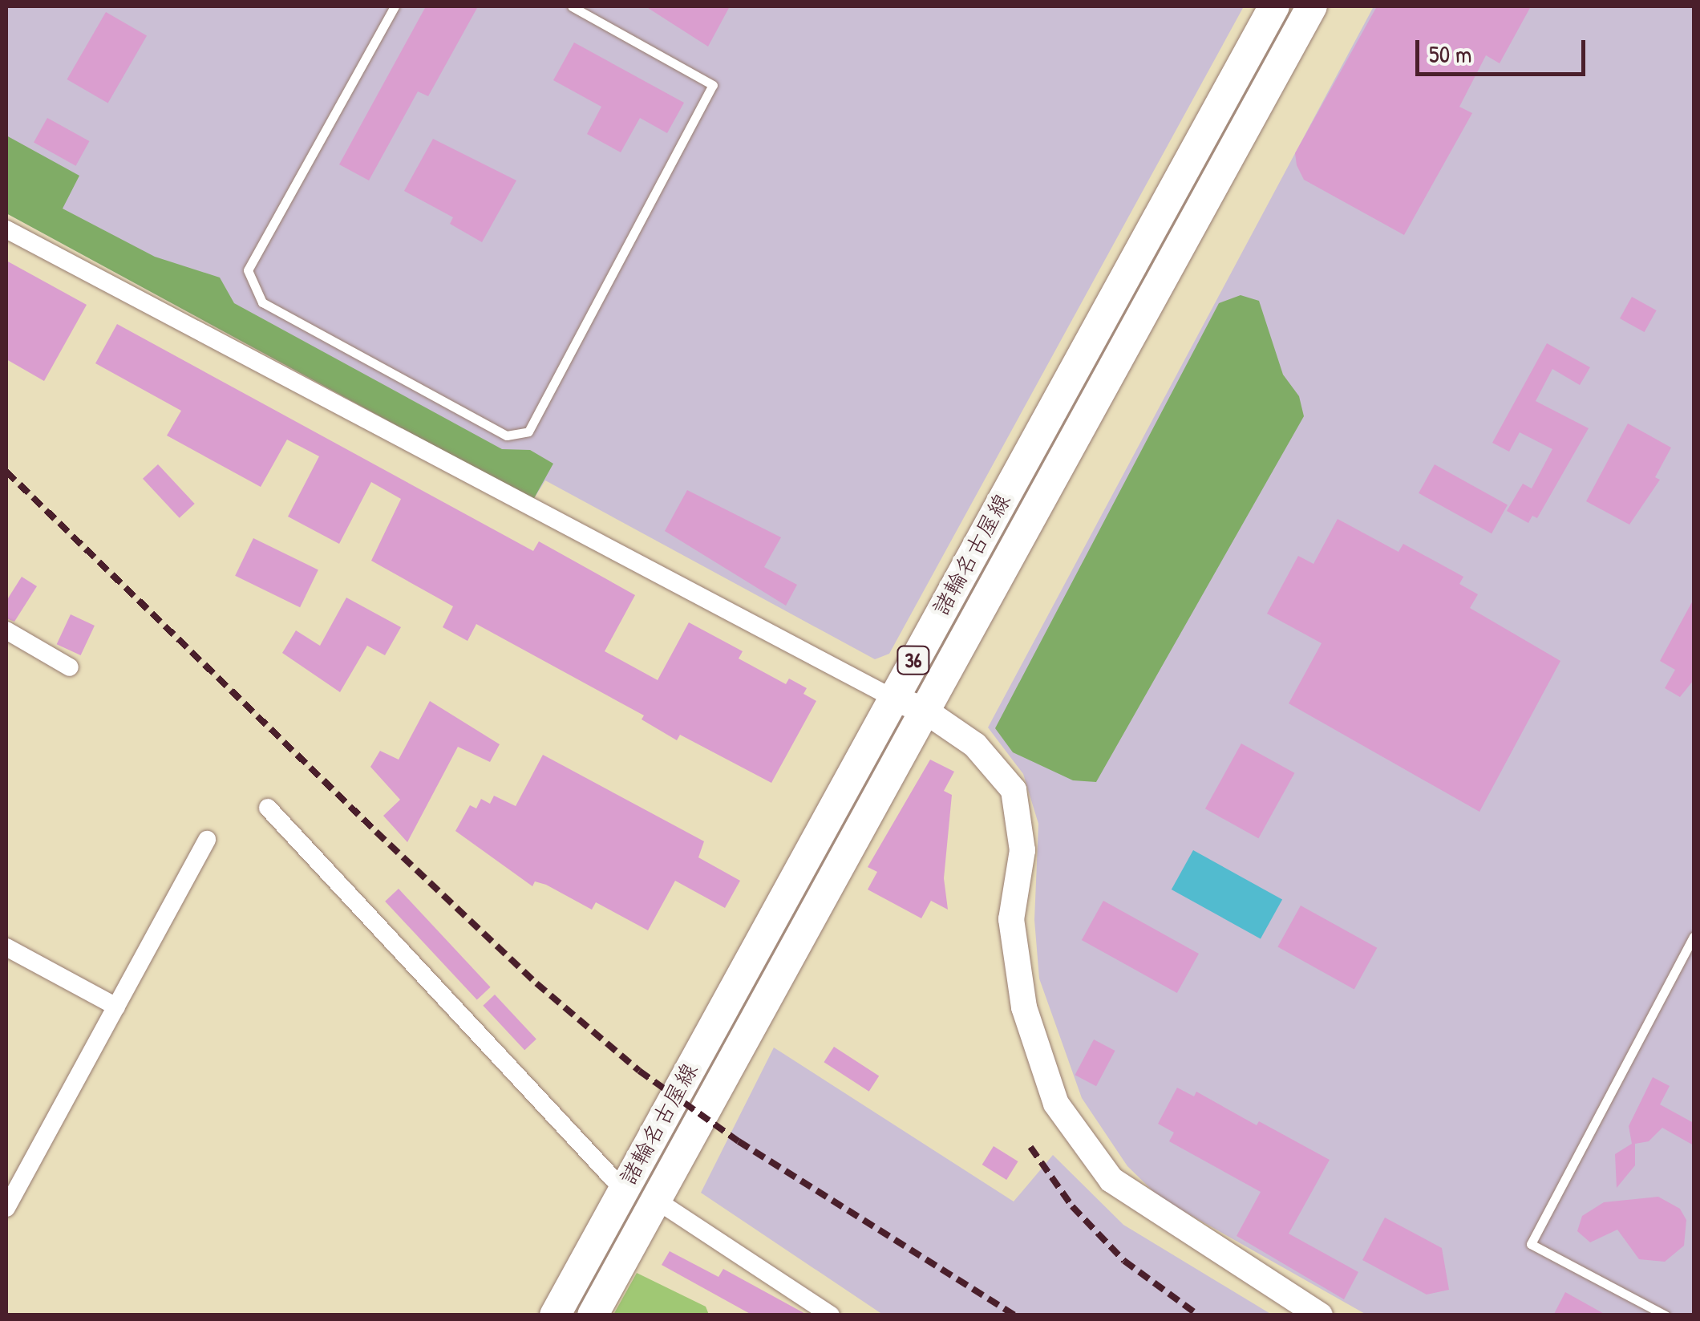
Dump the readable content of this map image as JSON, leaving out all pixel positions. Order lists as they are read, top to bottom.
{
  "streets": {
    "main road": ["諸輪名古屋線", "36"]
  },
  "scale_bar": "50 m"
}
